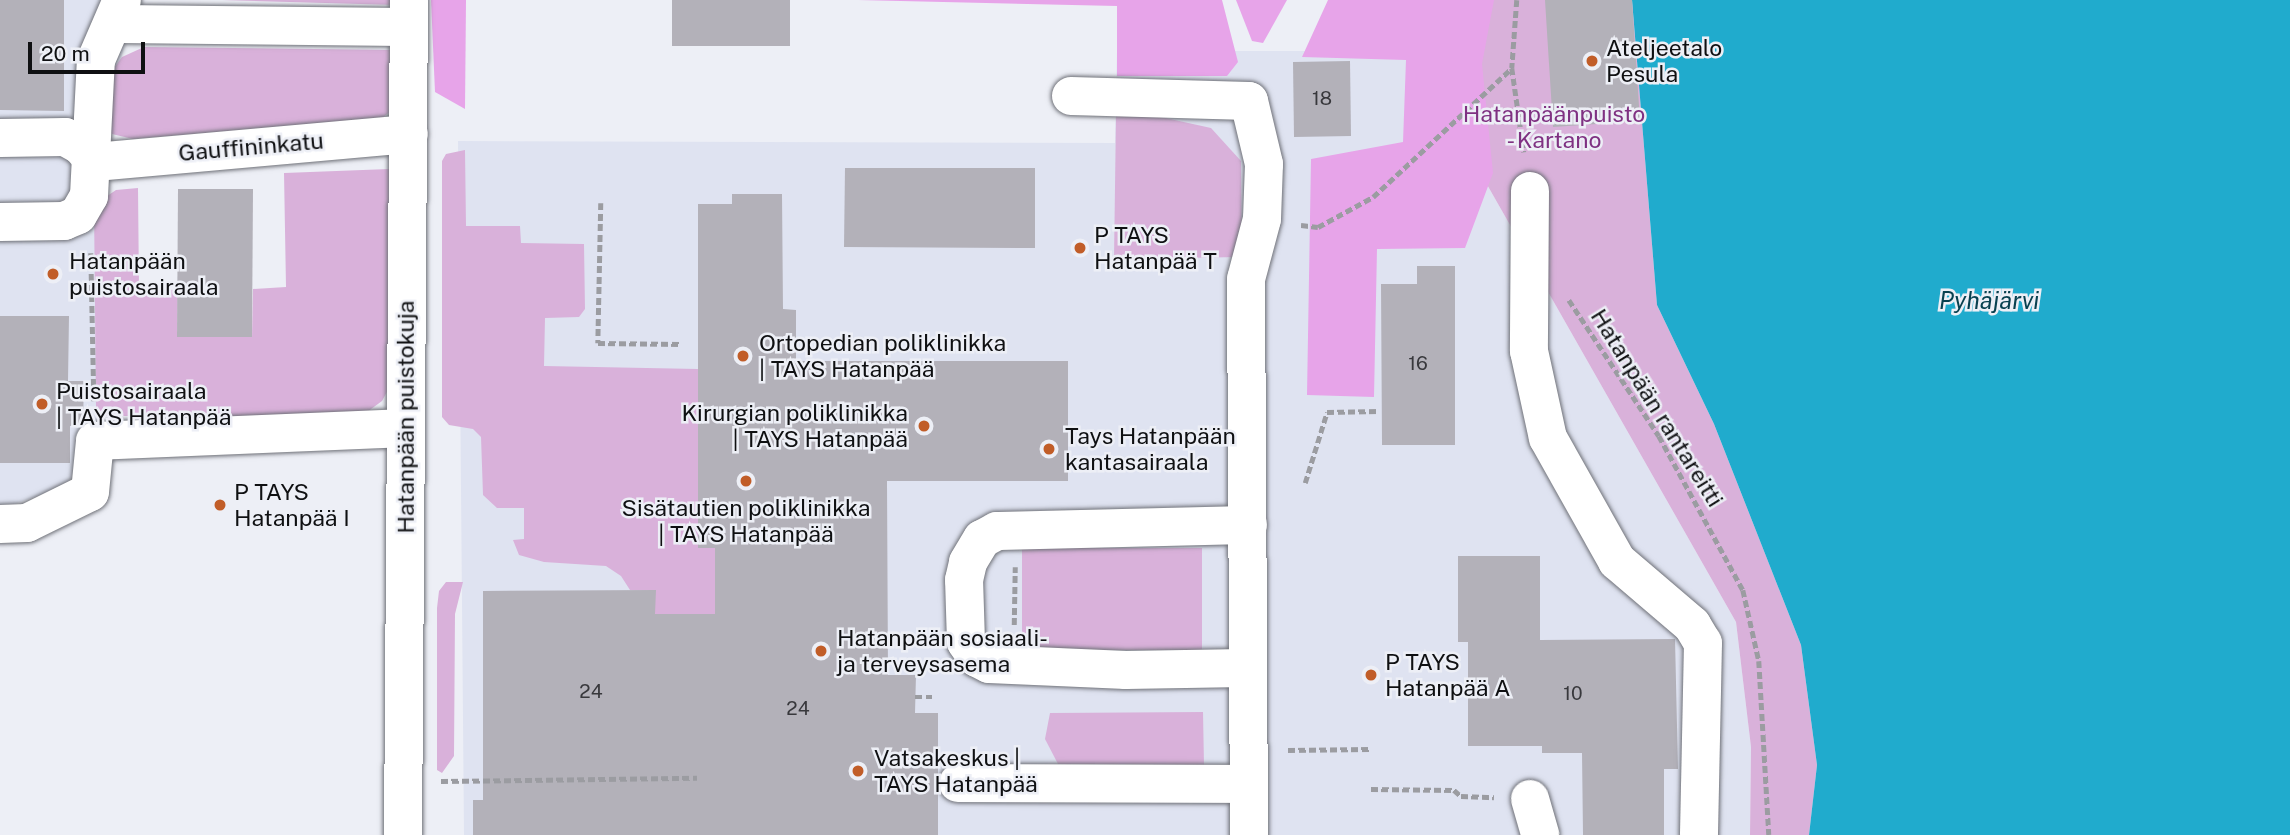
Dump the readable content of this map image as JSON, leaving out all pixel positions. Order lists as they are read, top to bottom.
{
  "streets": {
    "street": ["Gauffininkatu", "Hatanpään puistokuja"],
    "path": ["Hatanpään rantareitti"]
  },
  "crossings": [
    ["Gauffininkatu", "Hatanpään puistokuja"]
  ],
  "water": ["Pyhäjärvi"],
  "parks": ["Hatanpäänpuisto - Kartano"],
  "places": [
    "Ateljeetalo Pesula",
    "P TAYS Hatanpää T",
    "Hatanpään puistosairaala",
    "Ortopedian poliklinikka | TAYS Hatanpää",
    "Puistosairaala | TAYS Hatanpää",
    "Kirurgian poliklinikka | TAYS Hatanpää",
    "Tays Hatanpään kantasairaala",
    "Sisätautien poliklinikka | TAYS Hatanpää",
    "P TAYS Hatanpää I",
    "Hatanpään sosiaali- ja terveysasema",
    "P TAYS Hatanpää A",
    "Vatsakeskus | TAYS Hatanpää"
  ],
  "house_numbers": [
    "18",
    "16",
    "24",
    "10",
    "24"
  ],
  "scale_bar": "20 m"
}
